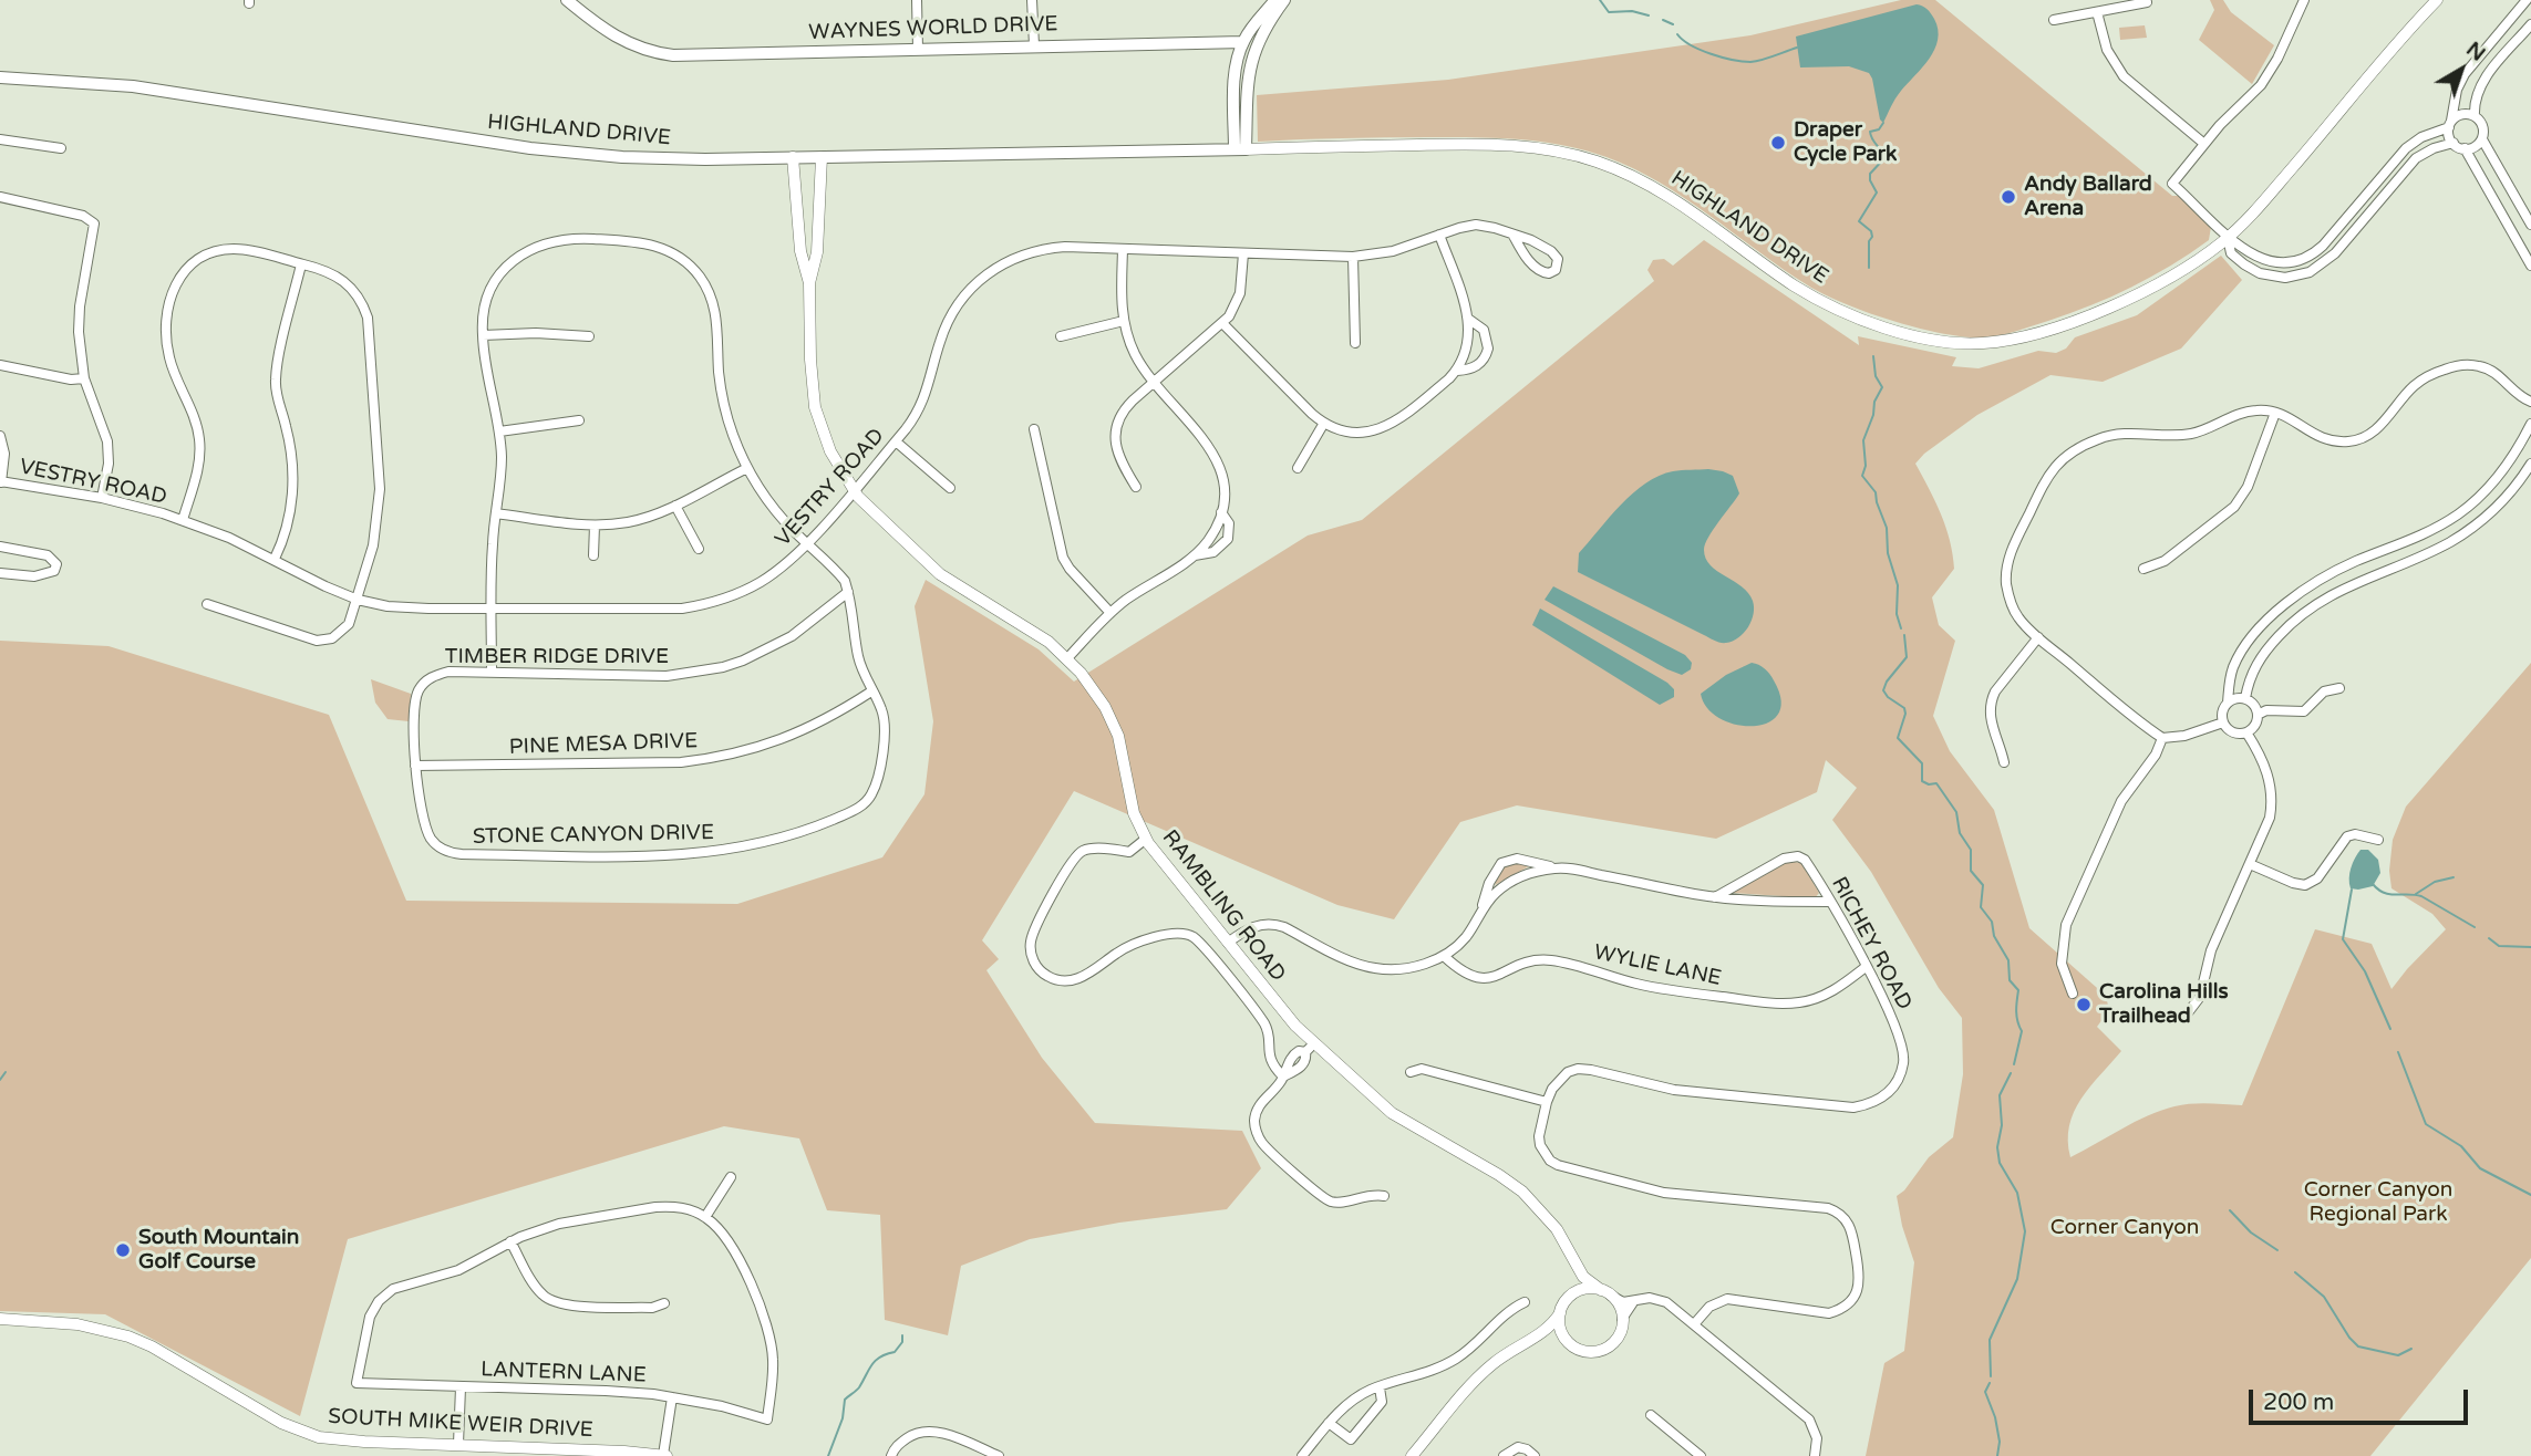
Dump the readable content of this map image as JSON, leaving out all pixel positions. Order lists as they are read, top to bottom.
{
  "streets": {
    "main road": ["WAYNES WORLD DRIVE", "HIGHLAND DRIVE"],
    "street": [
      "VESTRY ROAD",
      "TIMBER RIDGE DRIVE",
      "PINE MESA DRIVE",
      "STONE CANYON DRIVE",
      "RAMBLING ROAD",
      "RICHEY ROAD",
      "WYLIE LANE",
      "LANTERN LANE",
      "SOUTH MIKE WEIR DRIVE"
    ]
  },
  "crossings": [
    ["HIGHLAND DRIVE", "RAMBLING ROAD"],
    ["VESTRY ROAD", "STONE CANYON DRIVE"],
    ["VESTRY ROAD", "RAMBLING ROAD"],
    ["TIMBER RIDGE DRIVE", "PINE MESA DRIVE"],
    ["TIMBER RIDGE DRIVE", "STONE CANYON DRIVE"],
    ["PINE MESA DRIVE", "STONE CANYON DRIVE"],
    ["RICHEY ROAD", "WYLIE LANE"]
  ],
  "parks": ["Corner Canyon Regional Park", "Corner Canyon"],
  "places": [
    "Draper Cycle Park",
    "Andy Ballard Arena",
    "Carolina Hills Trailhead",
    "South Mountain Golf Course"
  ],
  "scale_bar": "200 m",
  "north": "top right"
}
